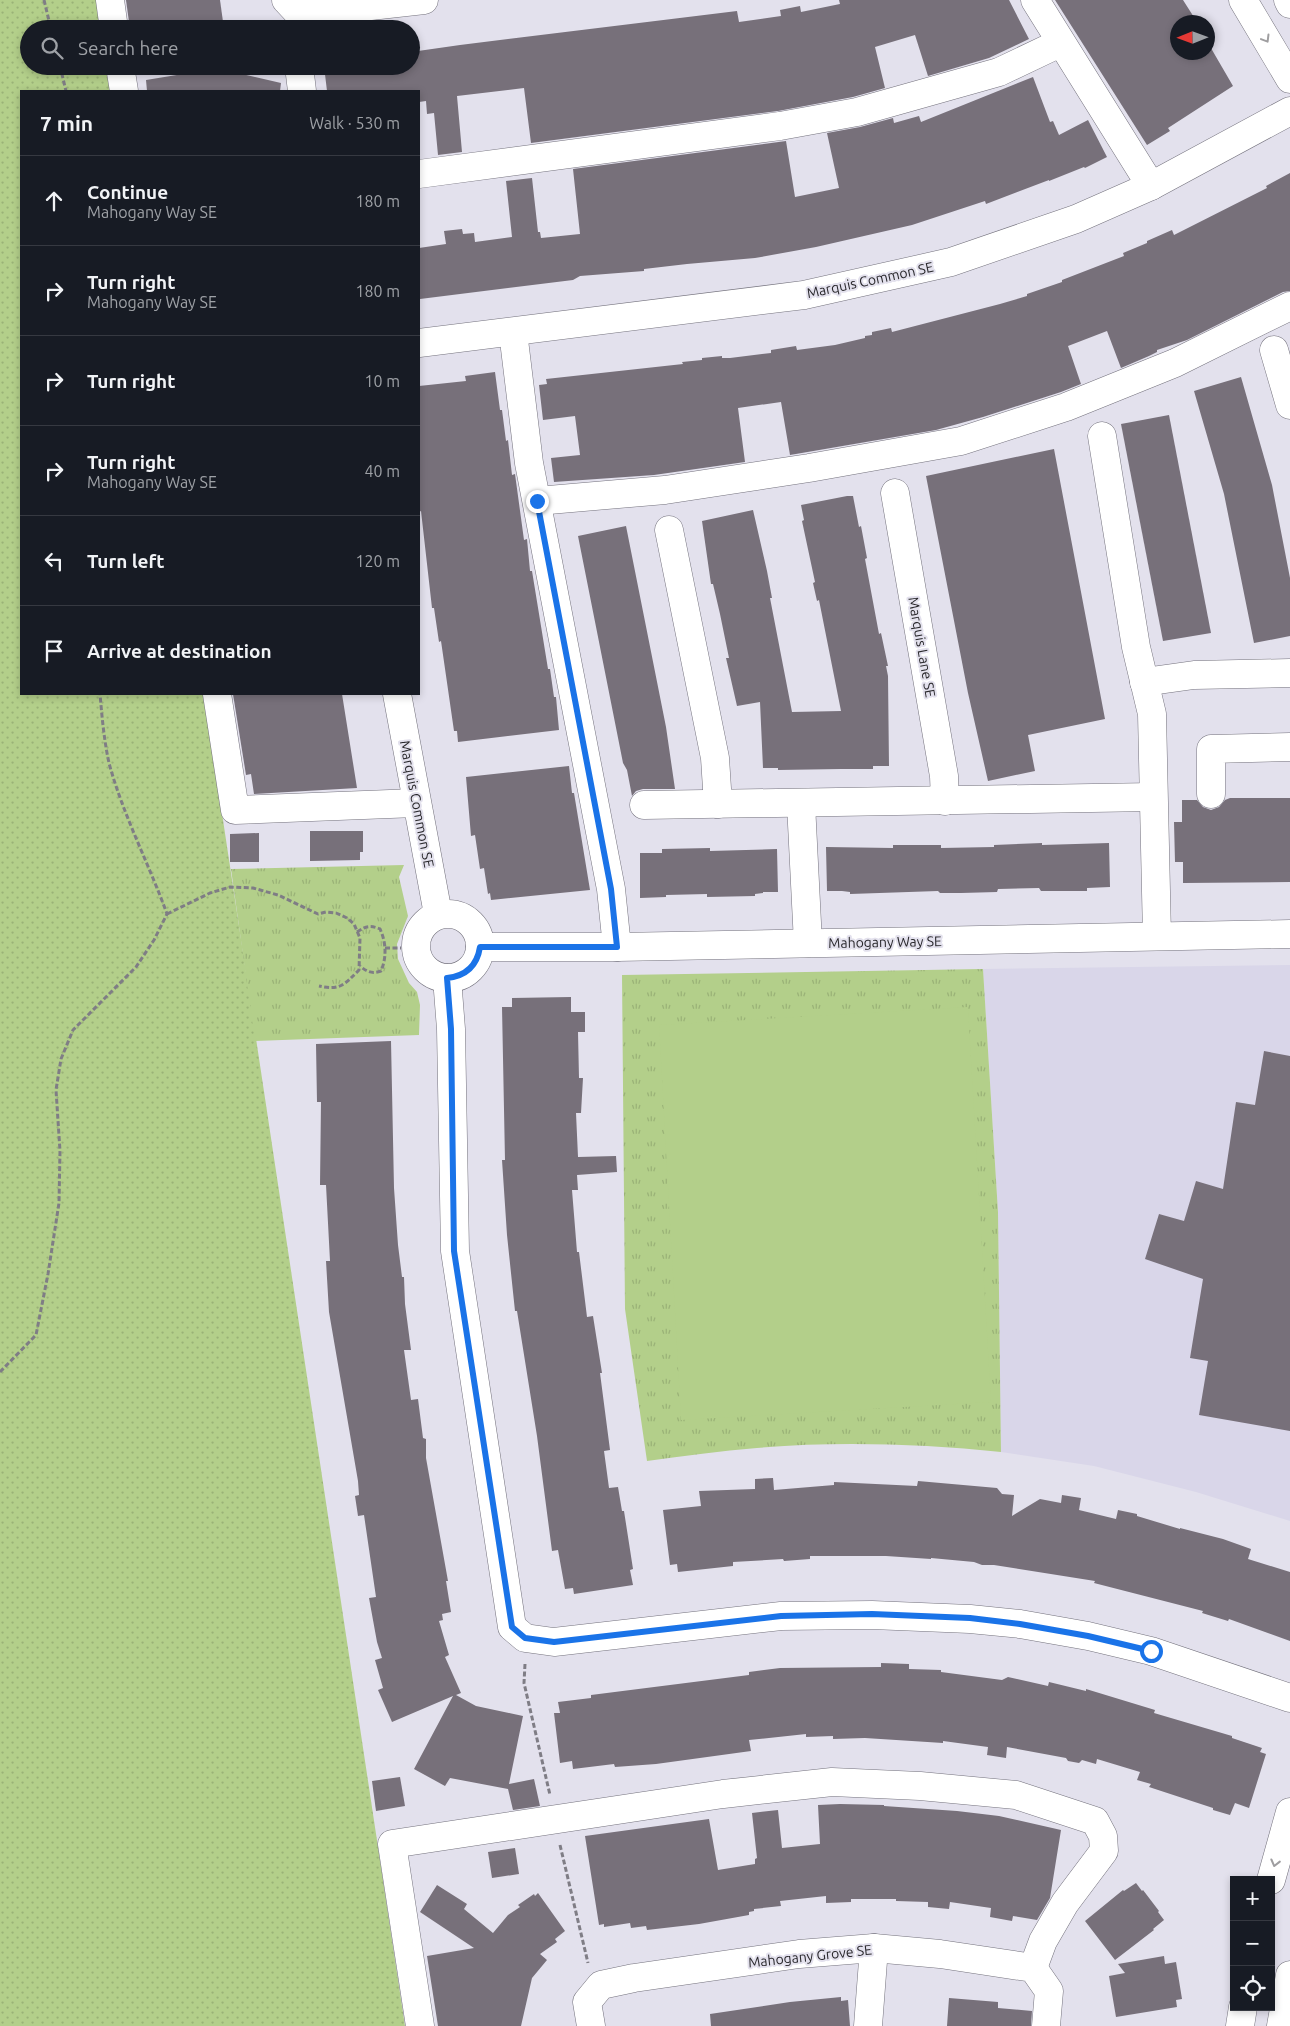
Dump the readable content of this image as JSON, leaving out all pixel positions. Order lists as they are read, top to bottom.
{
  "streets": {
    "street": [
      "Marquis Common SE",
      "Marquis Lane SE",
      "Mahogany Way SE",
      "Mahogany Grove SE"
    ]
  },
  "crossings": [
    ["Marquis Common SE", "Mahogany Way SE"]
  ],
  "north": "left",
  "page": {
    "search": "Search here",
    "heading": ["7 min", "Walk · 530 m"],
    "list": [
      ["Continue", "Mahogany Way SE", "180 m"],
      ["Turn right", "Mahogany Way SE", "180 m"],
      ["Turn right", "10 m"],
      ["Turn right", "Mahogany Way SE", "40 m"],
      ["Turn left", "120 m"],
      "Arrive at destination"
    ],
    "map_buttons": ["+", "−"]
  }
}
